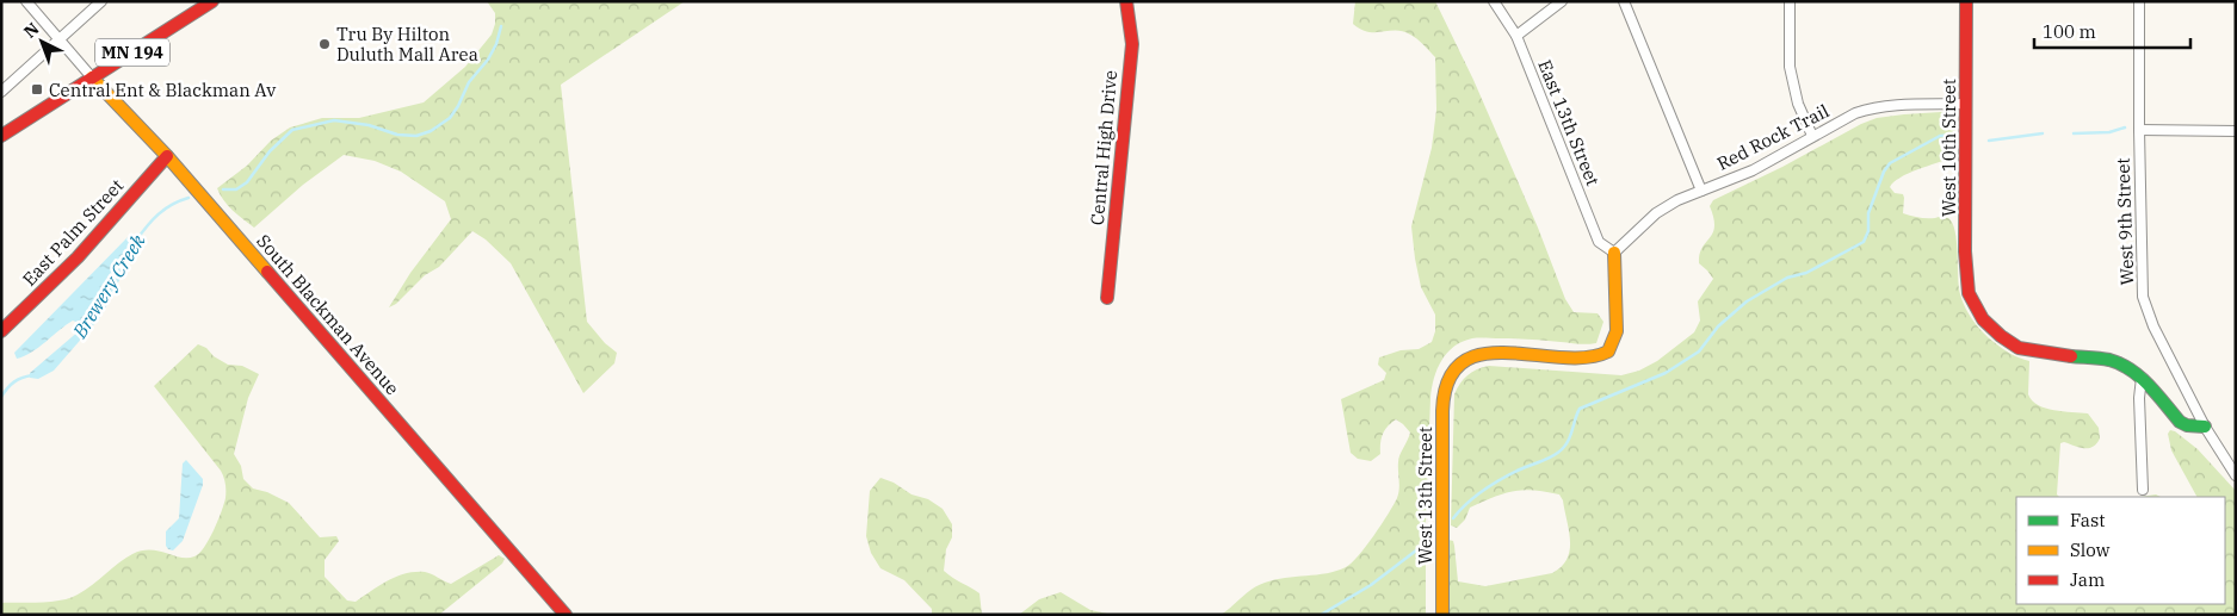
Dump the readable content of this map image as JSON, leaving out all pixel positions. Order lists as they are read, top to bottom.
{
  "streets": {
    "main road": [
      "MN 194",
      "Central High Drive",
      "West 10th Street",
      "East Palm Street",
      "South Blackman Avenue",
      "West 13th Street"
    ],
    "street": ["East 13th Street", "Red Rock Trail", "West 9th Street"]
  },
  "crossings": [
    ["MN 194", "South Blackman Avenue"],
    ["East 13th Street", "Red Rock Trail"],
    ["East 13th Street", "West 13th Street"],
    ["Red Rock Trail", "West 10th Street"],
    ["Red Rock Trail", "West 13th Street"],
    ["East Palm Street", "South Blackman Avenue"]
  ],
  "water": ["Brewery Creek"],
  "places": {
    "other": ["Tru By Hilton Duluth Mall Area"],
    "transit": ["Central Ent & Blackman Av"]
  },
  "legend": ["Fast", "Slow", "Jam"],
  "scale_bar": "100 m",
  "north": "top left"
}
